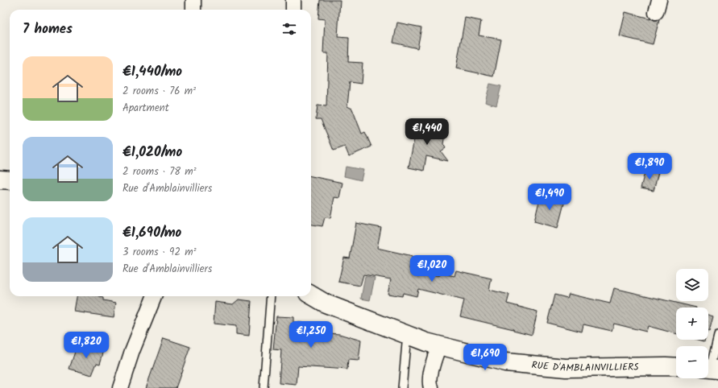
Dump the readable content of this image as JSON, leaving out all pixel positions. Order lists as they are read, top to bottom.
{
  "streets": {
    "street": ["RUE D'AMBLAINVILLIERS"]
  },
  "page": {
    "heading": "7 homes",
    "list": [
      {
        "name": "€1,440/mo",
        "note": "2 rooms · 76 m² · Apartment"
      },
      {
        "name": "€1,020/mo",
        "note": "2 rooms · 78 m² · Rue d'Amblainvilliers"
      },
      {
        "name": "€1,690/mo",
        "note": "3 rooms · 92 m² · Rue d'Amblainvilliers"
      }
    ],
    "price": [
      "€1,440",
      "€1,890",
      "€1,490",
      "€1,020",
      "€1,250",
      "€1,820",
      "€1,690"
    ],
    "map_buttons": ["+", "−"]
  }
}
